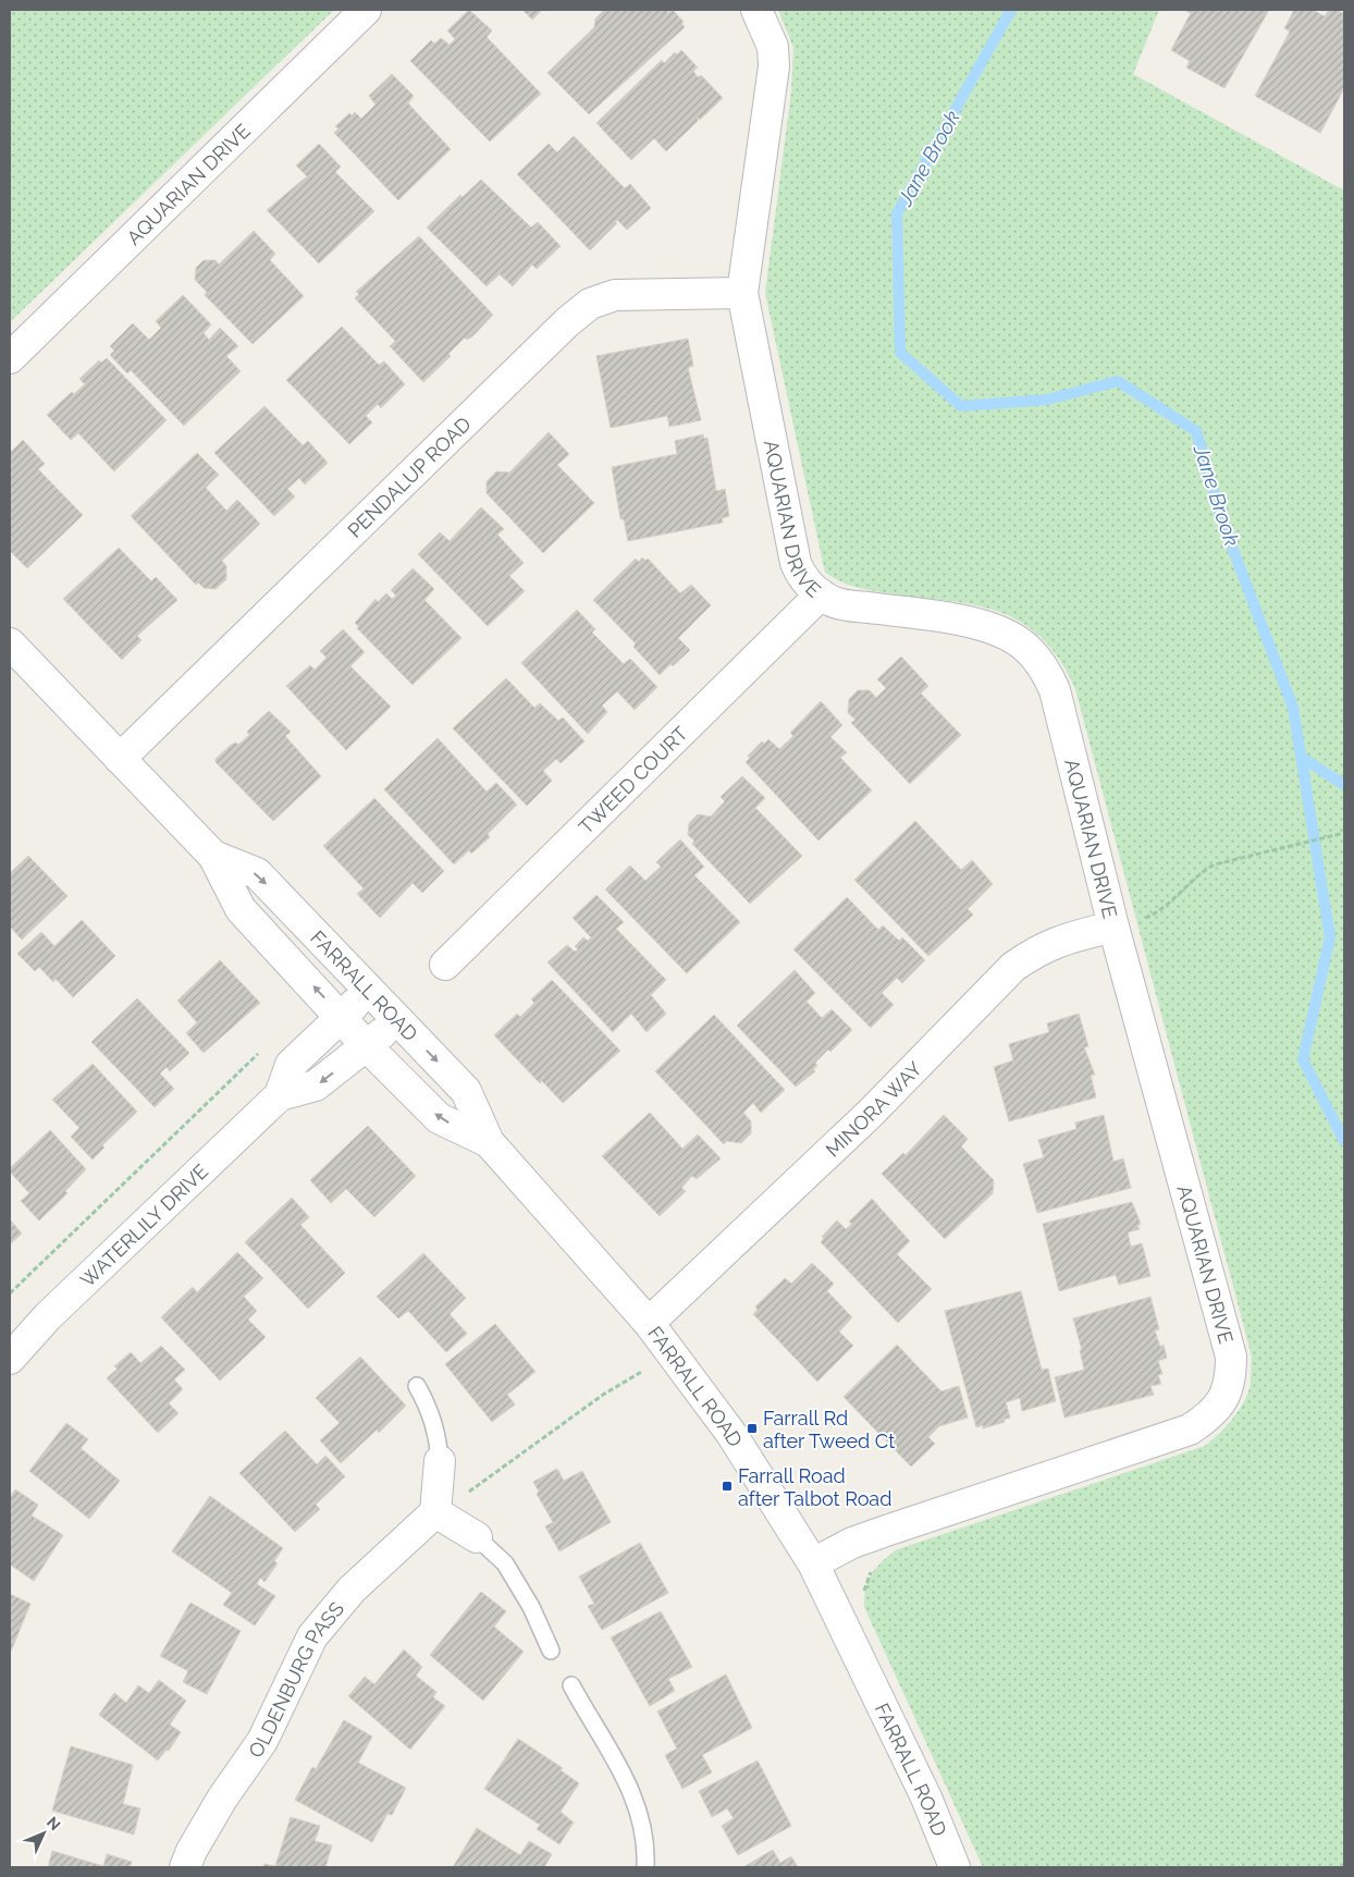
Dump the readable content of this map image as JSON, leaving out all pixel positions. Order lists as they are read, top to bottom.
{
  "streets": {
    "street": [
      "AQUARIAN DRIVE",
      "PENDALUP ROAD",
      "TWEED COURT",
      "FARRALL ROAD",
      "MINORA WAY",
      "WATERLILY DRIVE",
      "OLDENBURG PASS"
    ]
  },
  "crossings": [
    ["AQUARIAN DRIVE", "PENDALUP ROAD"],
    ["AQUARIAN DRIVE", "TWEED COURT"],
    ["AQUARIAN DRIVE", "FARRALL ROAD"],
    ["AQUARIAN DRIVE", "MINORA WAY"],
    ["PENDALUP ROAD", "FARRALL ROAD"],
    ["FARRALL ROAD", "MINORA WAY"],
    ["FARRALL ROAD", "WATERLILY DRIVE"]
  ],
  "water": ["Jane Brook"],
  "places": {
    "transit": ["Farrall Rd after Tweed Ct", "Farrall Road after Talbot Road"]
  },
  "north": "top right"
}
